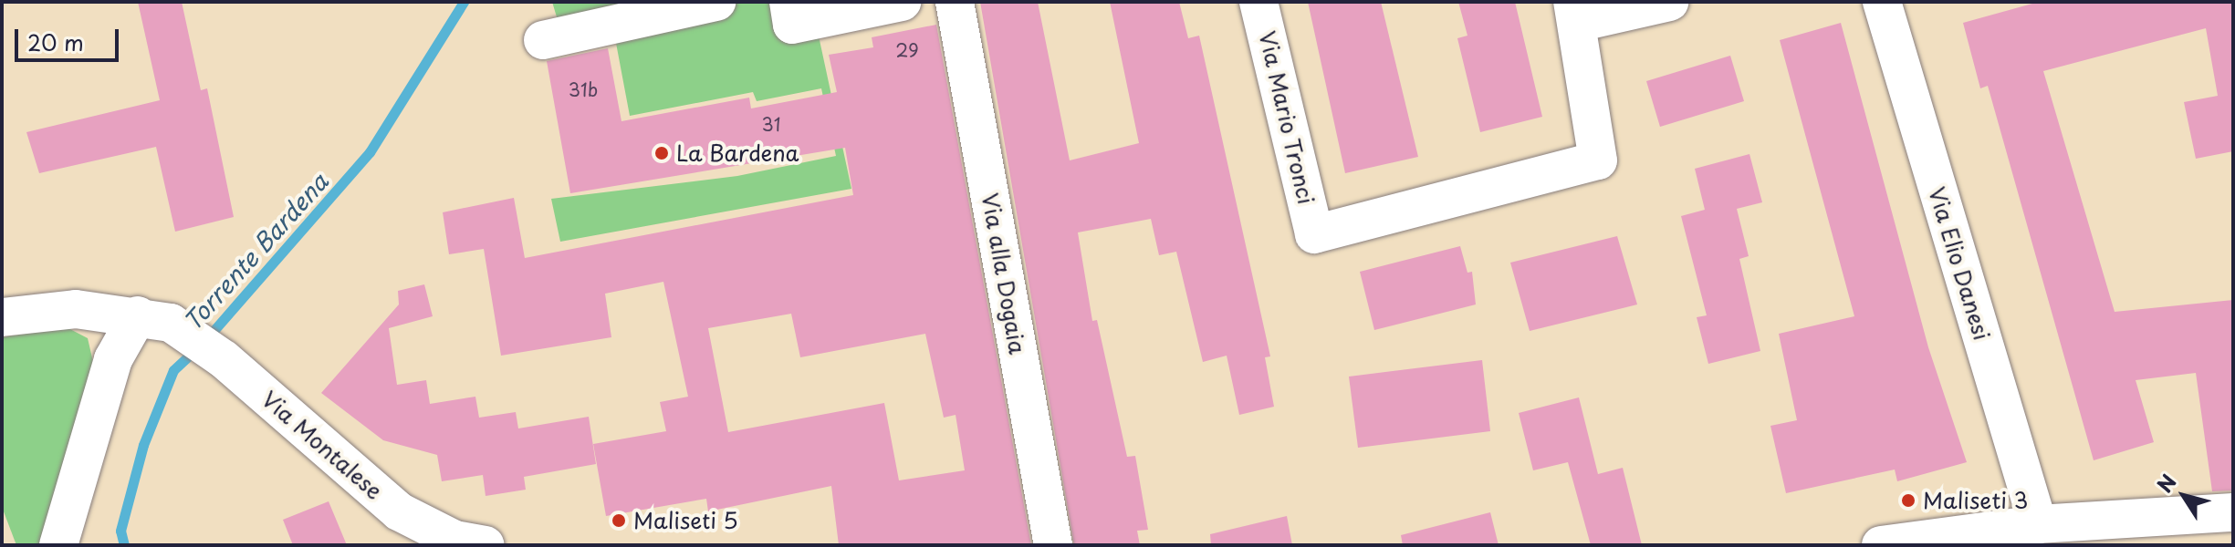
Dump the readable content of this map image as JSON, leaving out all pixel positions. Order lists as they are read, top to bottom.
{
  "streets": {
    "street": [
      "Via Mario Tronci",
      "Via Elio Danesi",
      "Via alla Dogaia",
      "Via Montalese"
    ]
  },
  "water": ["Torrente Bardena"],
  "places": ["La Bardena", "Maliseti 3", "Maliseti 5"],
  "house_numbers": ["29", "31b", "31"],
  "scale_bar": "20 m",
  "north": "top left"
}
